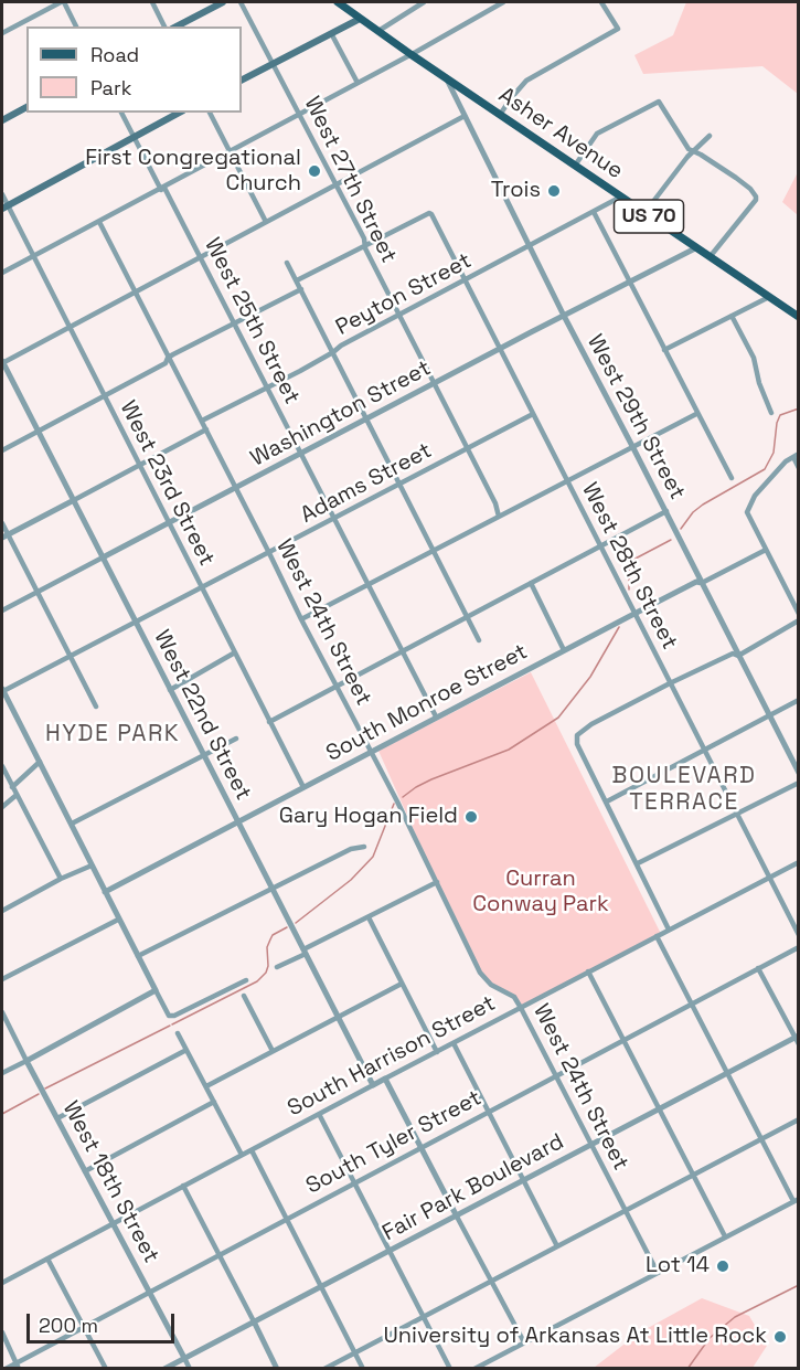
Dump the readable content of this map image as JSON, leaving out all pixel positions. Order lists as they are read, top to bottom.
{
  "streets": {
    "main road": ["Asher Avenue", "US 70"],
    "street": [
      "West 27th Street",
      "Peyton Street",
      "West 25th Street",
      "Washington Street",
      "West 29th Street",
      "West 23rd Street",
      "Adams Street",
      "West 28th Street",
      "West 24th Street",
      "South Monroe Street",
      "West 22nd Street",
      "South Harrison Street",
      "South Tyler Street",
      "West 18th Street",
      "Fair Park Boulevard"
    ]
  },
  "crossings": [
    ["Asher Avenue", "US 70"],
    ["Asher Avenue", "Peyton Street"],
    ["Asher Avenue", "Washington Street"],
    ["Asher Avenue", "West 29th Street"],
    ["West 27th Street", "Peyton Street"],
    ["West 27th Street", "Washington Street"],
    ["West 27th Street", "Adams Street"],
    ["West 27th Street", "West 28th Street"],
    ["Peyton Street", "West 25th Street"],
    ["Peyton Street", "West 29th Street"],
    ["Peyton Street", "West 28th Street"],
    ["Peyton Street", "West 24th Street"],
    ["West 25th Street", "Washington Street"],
    ["West 25th Street", "Adams Street"],
    ["West 25th Street", "South Monroe Street"],
    ["Washington Street", "West 29th Street"],
    ["Washington Street", "West 23rd Street"],
    ["Washington Street", "West 28th Street"],
    ["Washington Street", "West 24th Street"],
    ["Washington Street", "West 22nd Street"],
    ["West 29th Street", "South Monroe Street"],
    ["West 23rd Street", "Adams Street"],
    ["West 23rd Street", "South Monroe Street"],
    ["Adams Street", "West 28th Street"],
    ["Adams Street", "West 24th Street"],
    ["Adams Street", "West 22nd Street"],
    ["West 28th Street", "South Monroe Street"],
    ["West 28th Street", "South Harrison Street"],
    ["West 24th Street", "South Monroe Street"],
    ["West 24th Street", "South Harrison Street"],
    ["West 24th Street", "South Tyler Street"],
    ["West 24th Street", "Fair Park Boulevard"],
    ["South Monroe Street", "West 22nd Street"],
    ["West 22nd Street", "South Harrison Street"],
    ["South Harrison Street", "West 18th Street"],
    ["South Tyler Street", "West 18th Street"],
    ["West 18th Street", "Fair Park Boulevard"]
  ],
  "districts": ["HYDE PARK", "BOULEVARD TERRACE"],
  "parks": ["Curran Conway Park"],
  "places": [
    "First Congregational Church",
    "Trois",
    "Gary Hogan Field",
    "Lot 14",
    "University of Arkansas At Little Rock"
  ],
  "legend": ["Road", "Park"],
  "scale_bar": "200 m"
}
